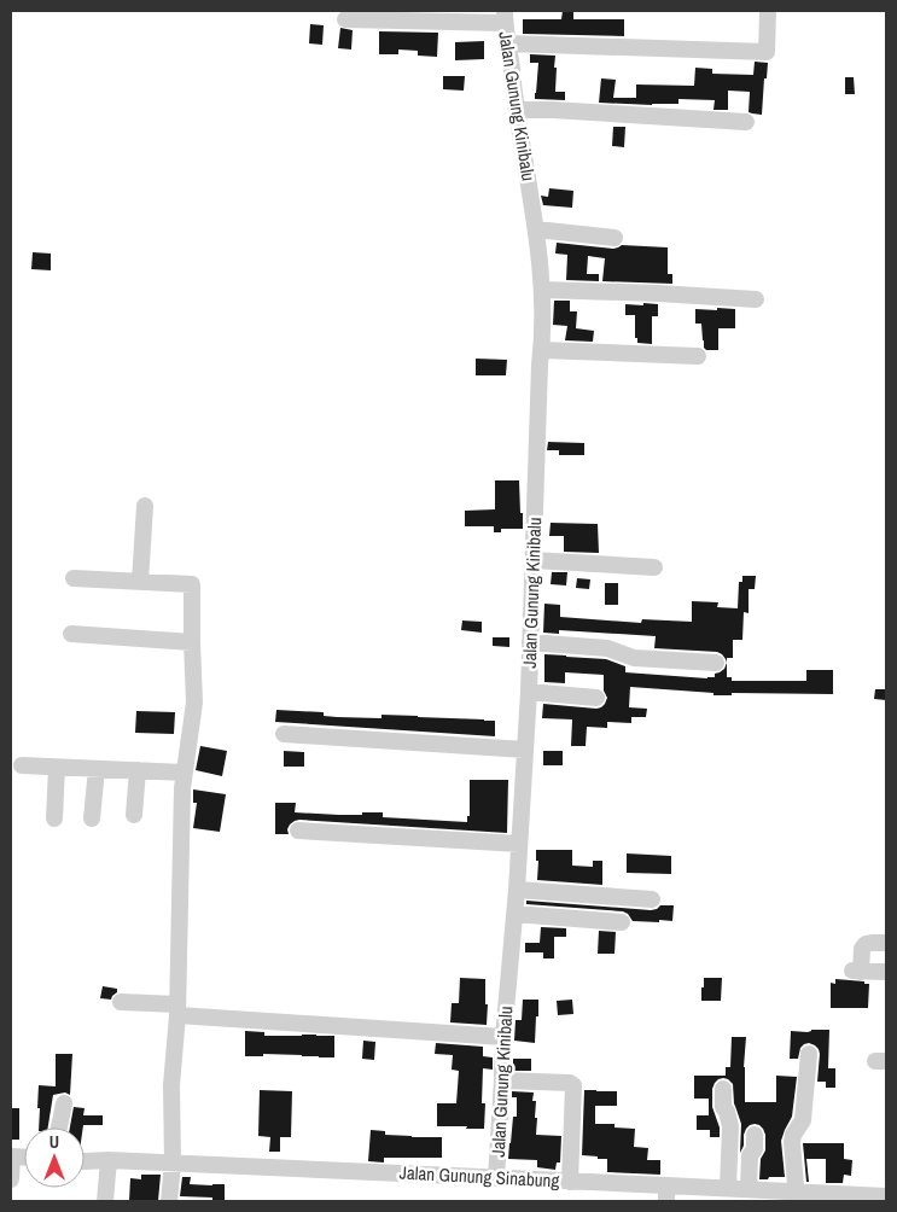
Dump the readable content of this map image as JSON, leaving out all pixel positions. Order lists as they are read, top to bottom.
{
  "streets": {
    "street": ["Jalan Gunung Kinibalu", "Jalan Gunung Sinabung"]
  },
  "crossings": [
    ["Jalan Gunung Kinibalu", "Jalan Gunung Sinabung"]
  ],
  "north": "top"
}
